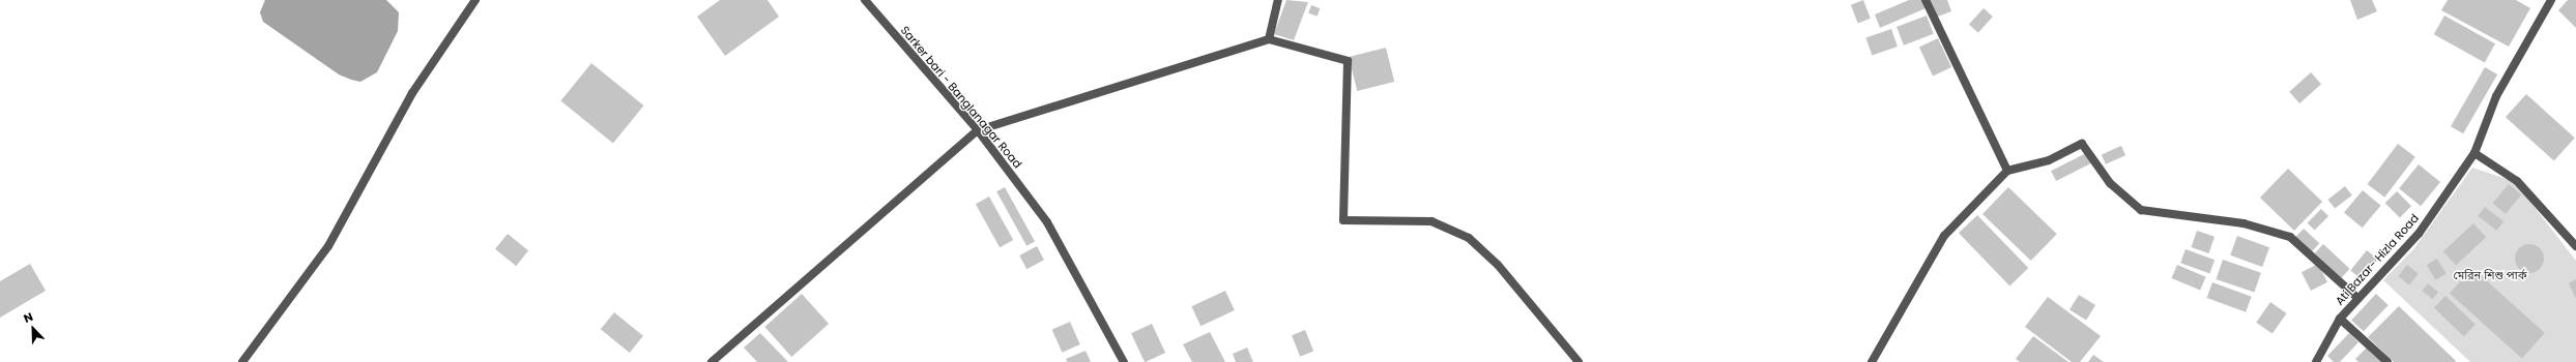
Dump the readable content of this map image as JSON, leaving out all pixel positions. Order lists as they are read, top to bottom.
{
  "streets": {
    "street": ["Sarker bari - Banglanagar Road", "Ati Bazar- Hizla Road"]
  },
  "parks": ["মেরিন শিশু পার্ক"],
  "north": "top left"
}
